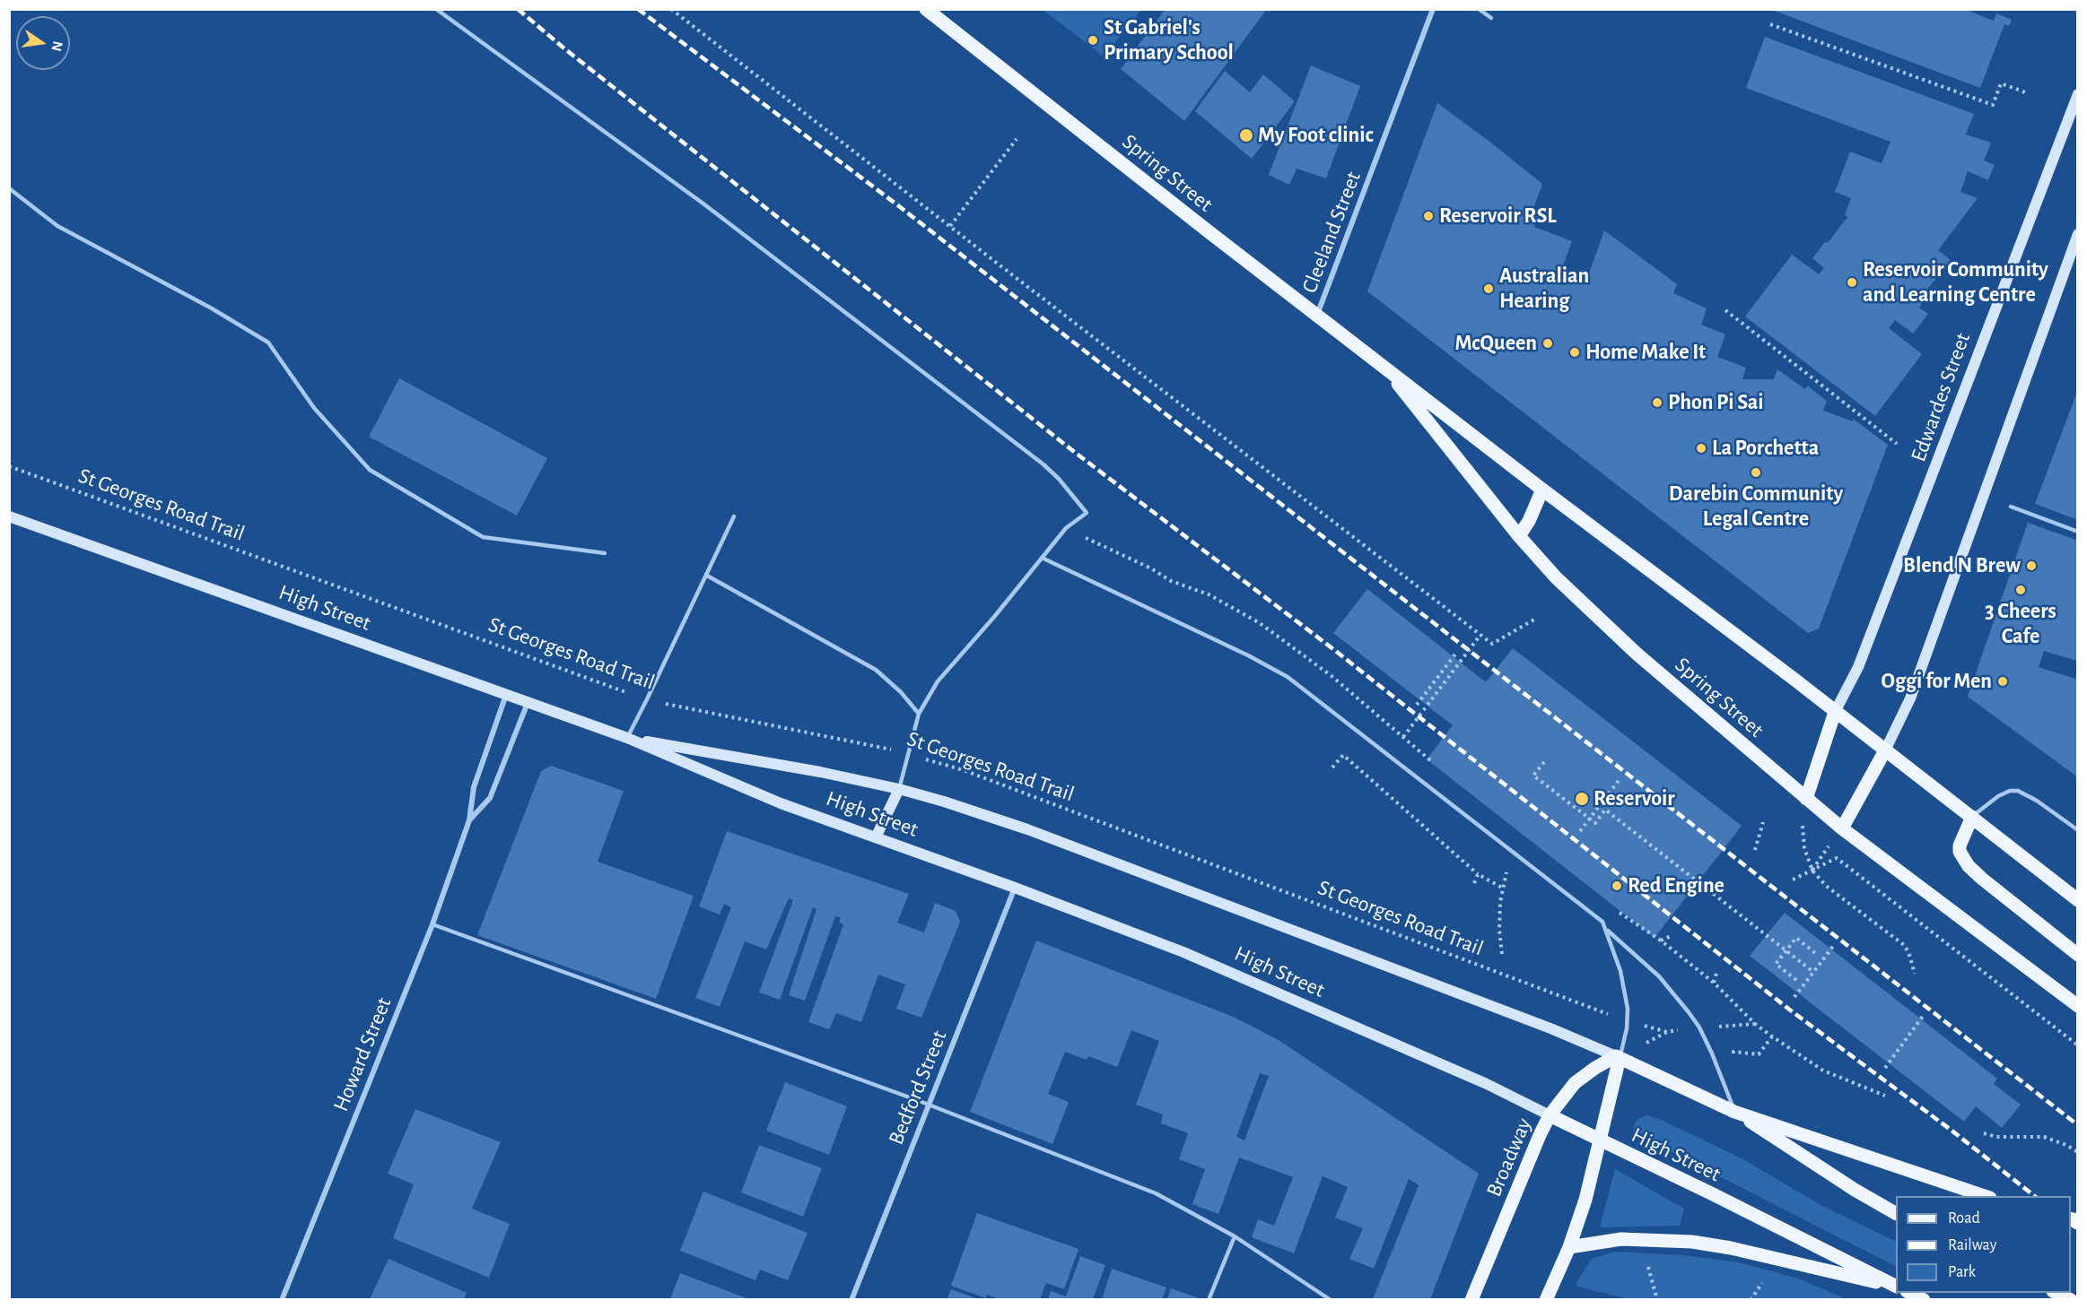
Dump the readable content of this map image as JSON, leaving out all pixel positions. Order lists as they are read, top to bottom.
{
  "streets": {
    "main road": [
      "Spring Street",
      "Edwardes Street",
      "High Street",
      "Broadway"
    ],
    "street": ["Cleeland Street", "Howard Street", "Bedford Street"],
    "path": ["St Georges Road Trail"]
  },
  "crossings": [
    ["Spring Street", "Cleeland Street"],
    ["Spring Street", "Edwardes Street"],
    ["High Street", "Howard Street"],
    ["High Street", "Bedford Street"],
    ["High Street", "Broadway"]
  ],
  "places": [
    "St Gabriel's Primary School",
    "My Foot clinic",
    "Reservoir RSL",
    "Reservoir Community and Learning Centre",
    "Australian Hearing",
    "McQueen",
    "Home Make It",
    "Phon Pi Sai",
    "La Porchetta",
    "Darebin Community Legal Centre",
    "Blend N Brew",
    "3 Cheers Cafe",
    "Oggi for Men",
    "Reservoir",
    "Red Engine"
  ],
  "legend": ["Road", "Railway", "Park"],
  "north": "right"
}
